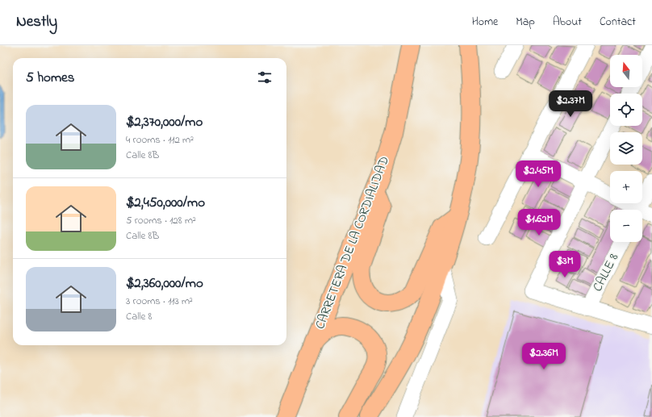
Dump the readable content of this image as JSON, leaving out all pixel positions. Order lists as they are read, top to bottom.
{
  "streets": {
    "highway": ["CARRETERA DE LA CORDIALIDAD"],
    "street": ["CALLE 8"]
  },
  "north": "top",
  "page": {
    "header": "Nestly",
    "nav": [
      "Home",
      "Map",
      "About",
      "Contact"
    ],
    "map_buttons": ["+", "−"],
    "heading": "5 homes",
    "price": [
      "$2.37M",
      "$2.45M",
      "$1.62M",
      "$3M",
      "$2.36M"
    ],
    "list": [
      {
        "name": "$2,370,000/mo",
        "note": "4 rooms · 112 m² · Calle 8B"
      },
      {
        "name": "$2,450,000/mo",
        "note": "5 rooms · 128 m² · Calle 8B"
      },
      {
        "name": "$2,360,000/mo",
        "note": "3 rooms · 113 m² · Calle 8"
      }
    ]
  }
}
